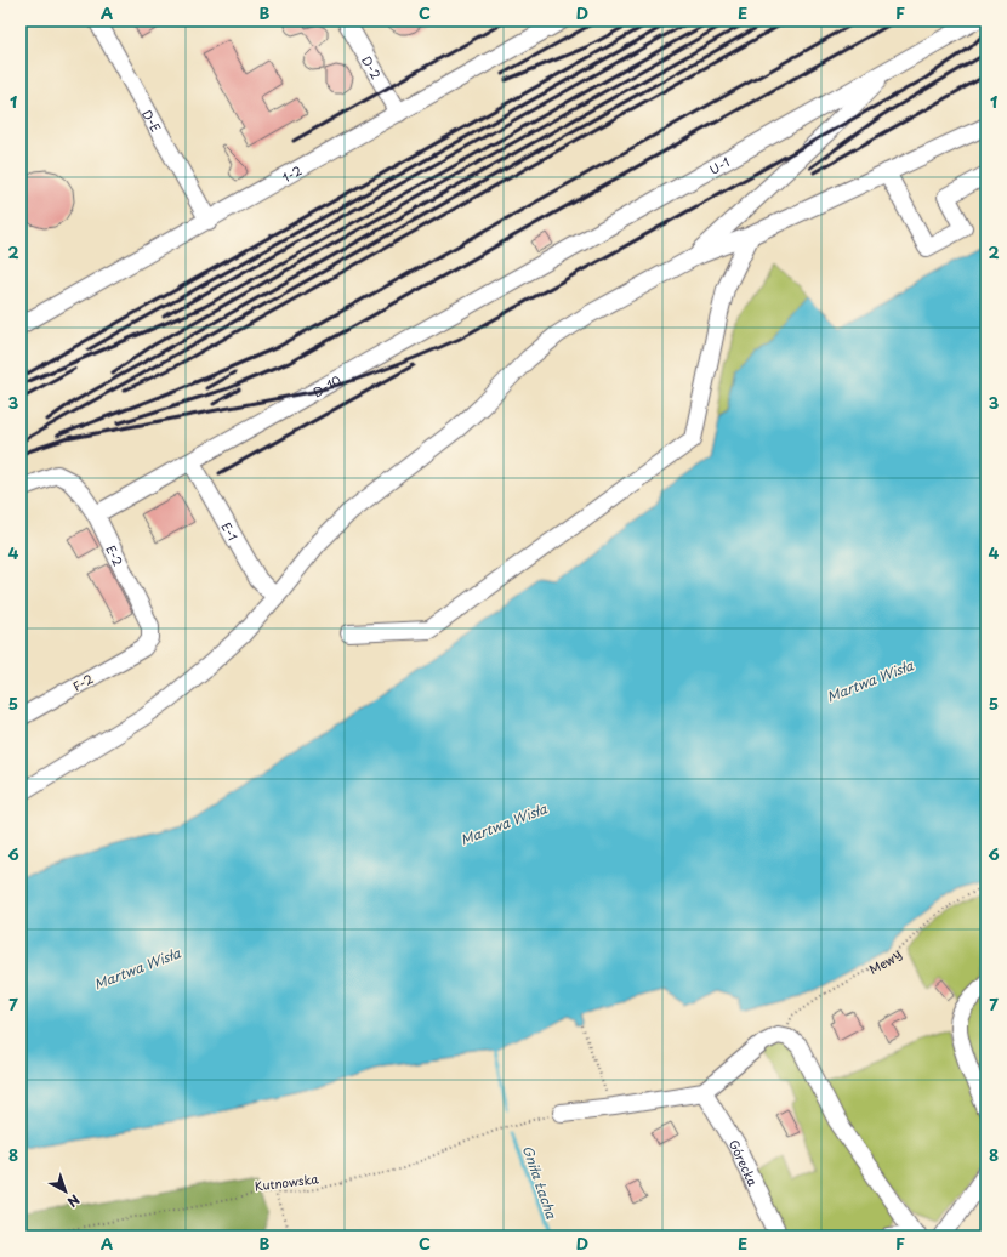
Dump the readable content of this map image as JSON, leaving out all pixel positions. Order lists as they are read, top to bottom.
{
  "streets": {
    "street": [
      "D-2",
      "D-E",
      "U-1",
      "1-2",
      "D-10",
      "E-1",
      "E-2",
      "F-2",
      "Górecka"
    ],
    "path": ["Mewy", "Kutnowska"]
  },
  "crossings": [
    ["D-2", "1-2"],
    ["D-E", "1-2"],
    ["U-1", "D-10"],
    ["D-10", "E-1"],
    ["D-10", "E-2"],
    ["E-2", "F-2"]
  ],
  "water": ["Martwa Wisła", "Gniła Łacha"],
  "north": "bottom right",
  "grid": {
    "columns": [
      "A",
      "B",
      "C",
      "D",
      "E",
      "F"
    ],
    "rows": [
      "1",
      "2",
      "3",
      "4",
      "5",
      "6",
      "7",
      "8"
    ]
  }
}
